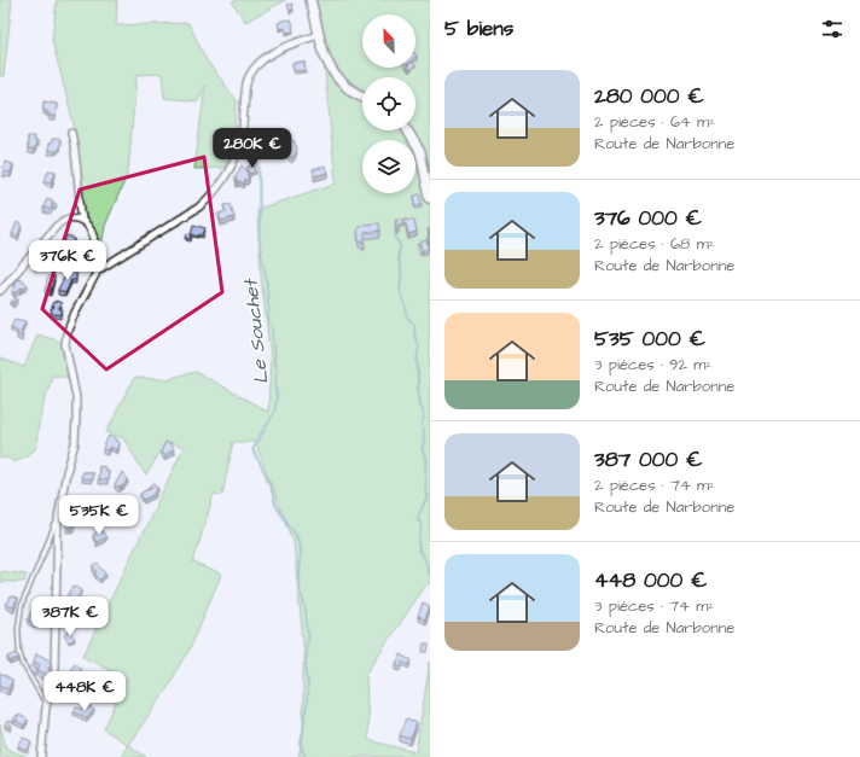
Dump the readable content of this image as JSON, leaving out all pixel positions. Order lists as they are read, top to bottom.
{
  "water": ["Le Souchet"],
  "north": "top left",
  "page": {
    "heading": "5 biens",
    "list": [
      {
        "name": "280 000 €",
        "note": "2 pièces · 64 m² · Route de Narbonne"
      },
      {
        "name": "376 000 €",
        "note": "2 pièces · 68 m² · Route de Narbonne"
      },
      {
        "name": "535 000 €",
        "note": "3 pièces · 92 m² · Route de Narbonne"
      },
      {
        "name": "387 000 €",
        "note": "2 pièces · 74 m² · Route de Narbonne"
      },
      {
        "name": "448 000 €",
        "note": "3 pièces · 74 m² · Route de Narbonne"
      }
    ],
    "price": [
      "280K €",
      "376K €",
      "535K €",
      "387K €",
      "448K €"
    ]
  }
}
